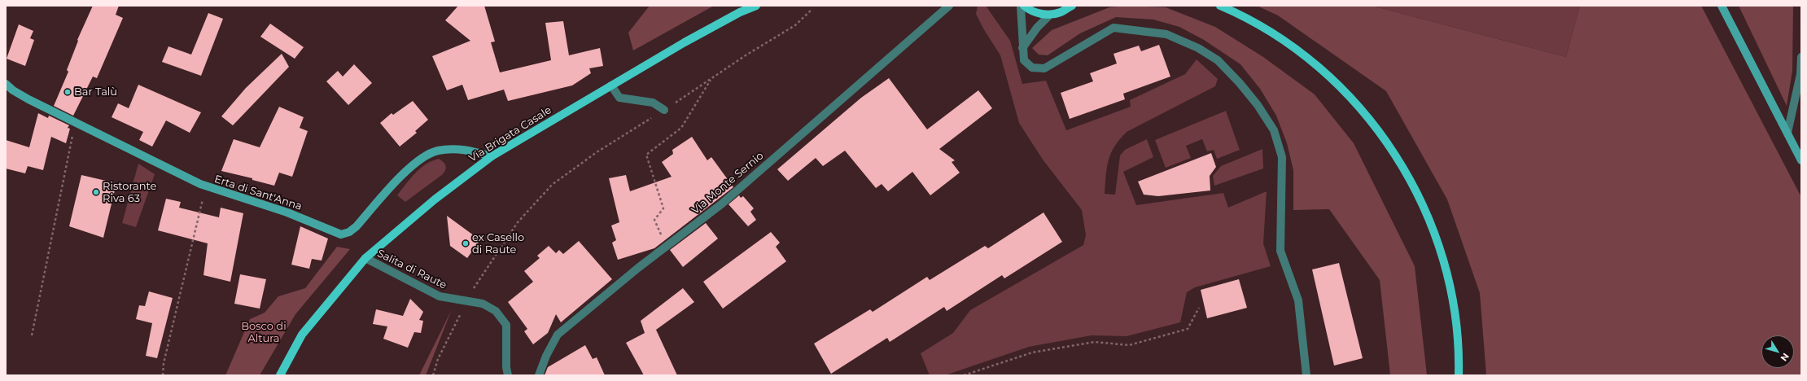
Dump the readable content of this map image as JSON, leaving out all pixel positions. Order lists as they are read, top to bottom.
{
  "streets": {
    "main road": ["Via Brigata Casale"],
    "street": ["Via Monte Sernio", "Erta di Sant'Anna", "Salita di Raute"]
  },
  "crossings": [
    ["Via Brigata Casale", "Erta di Sant'Anna"],
    ["Via Brigata Casale", "Salita di Raute"]
  ],
  "parks": ["Bosco di Altura"],
  "places": ["Bar Talù", "Ristorante Riva 63", "ex Casello di Raute"],
  "north": "bottom right"
}
